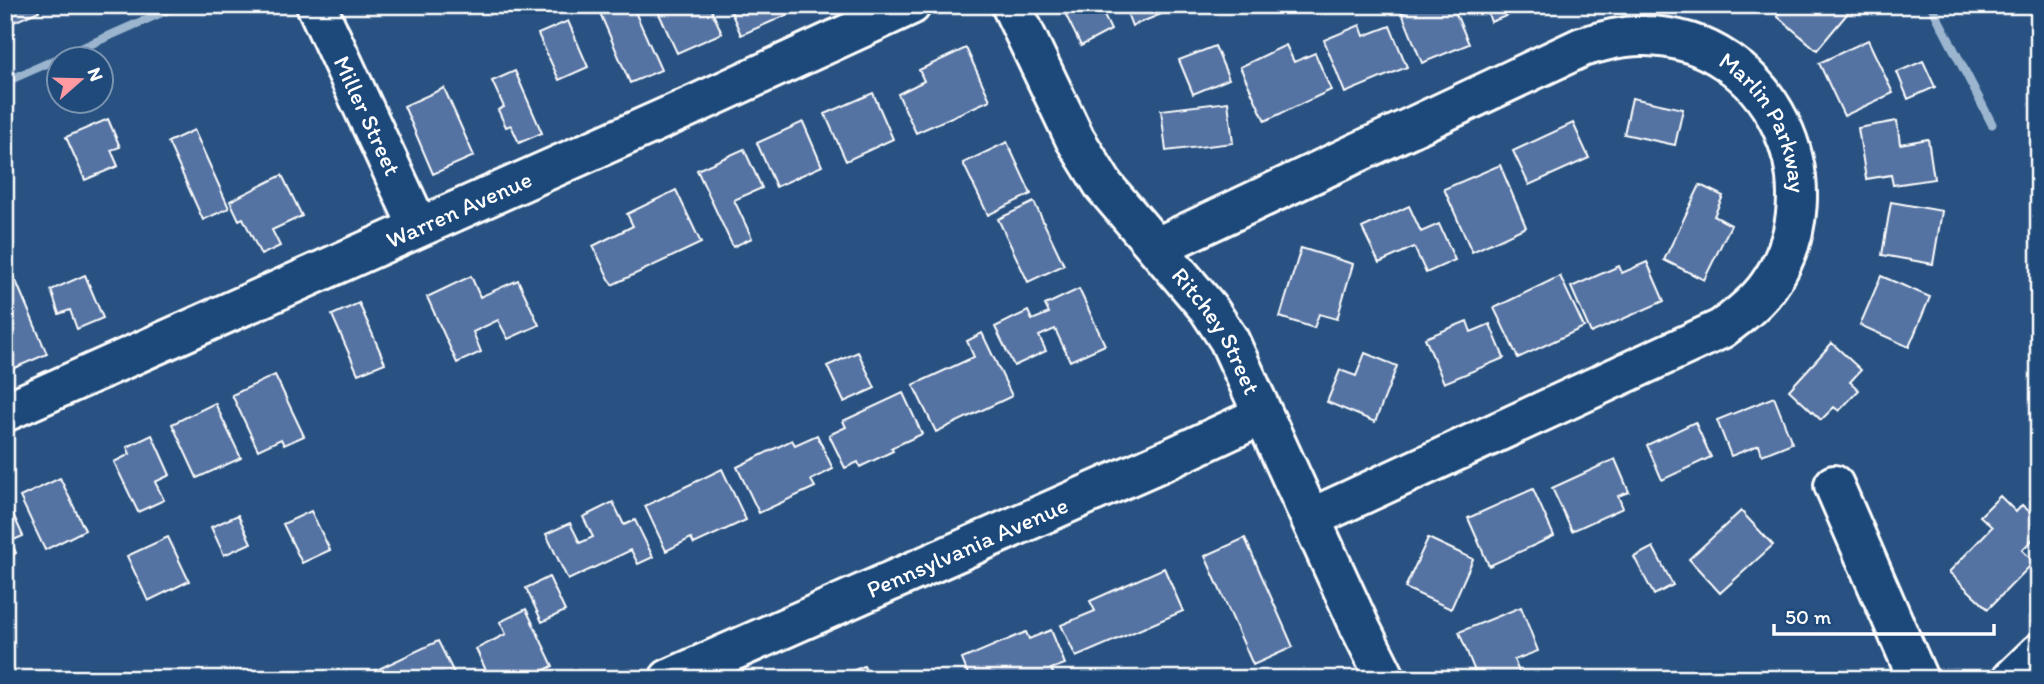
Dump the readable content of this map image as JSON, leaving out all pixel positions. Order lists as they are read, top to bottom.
{
  "streets": {
    "street": [
      "Miller Street",
      "Marlin Parkway",
      "Warren Avenue",
      "Ritchey Street",
      "Pennsylvania Avenue"
    ]
  },
  "crossings": [
    ["Miller Street", "Warren Avenue"],
    ["Marlin Parkway", "Ritchey Street"],
    ["Ritchey Street", "Pennsylvania Avenue"]
  ],
  "scale_bar": "50 m",
  "north": "right"
}
